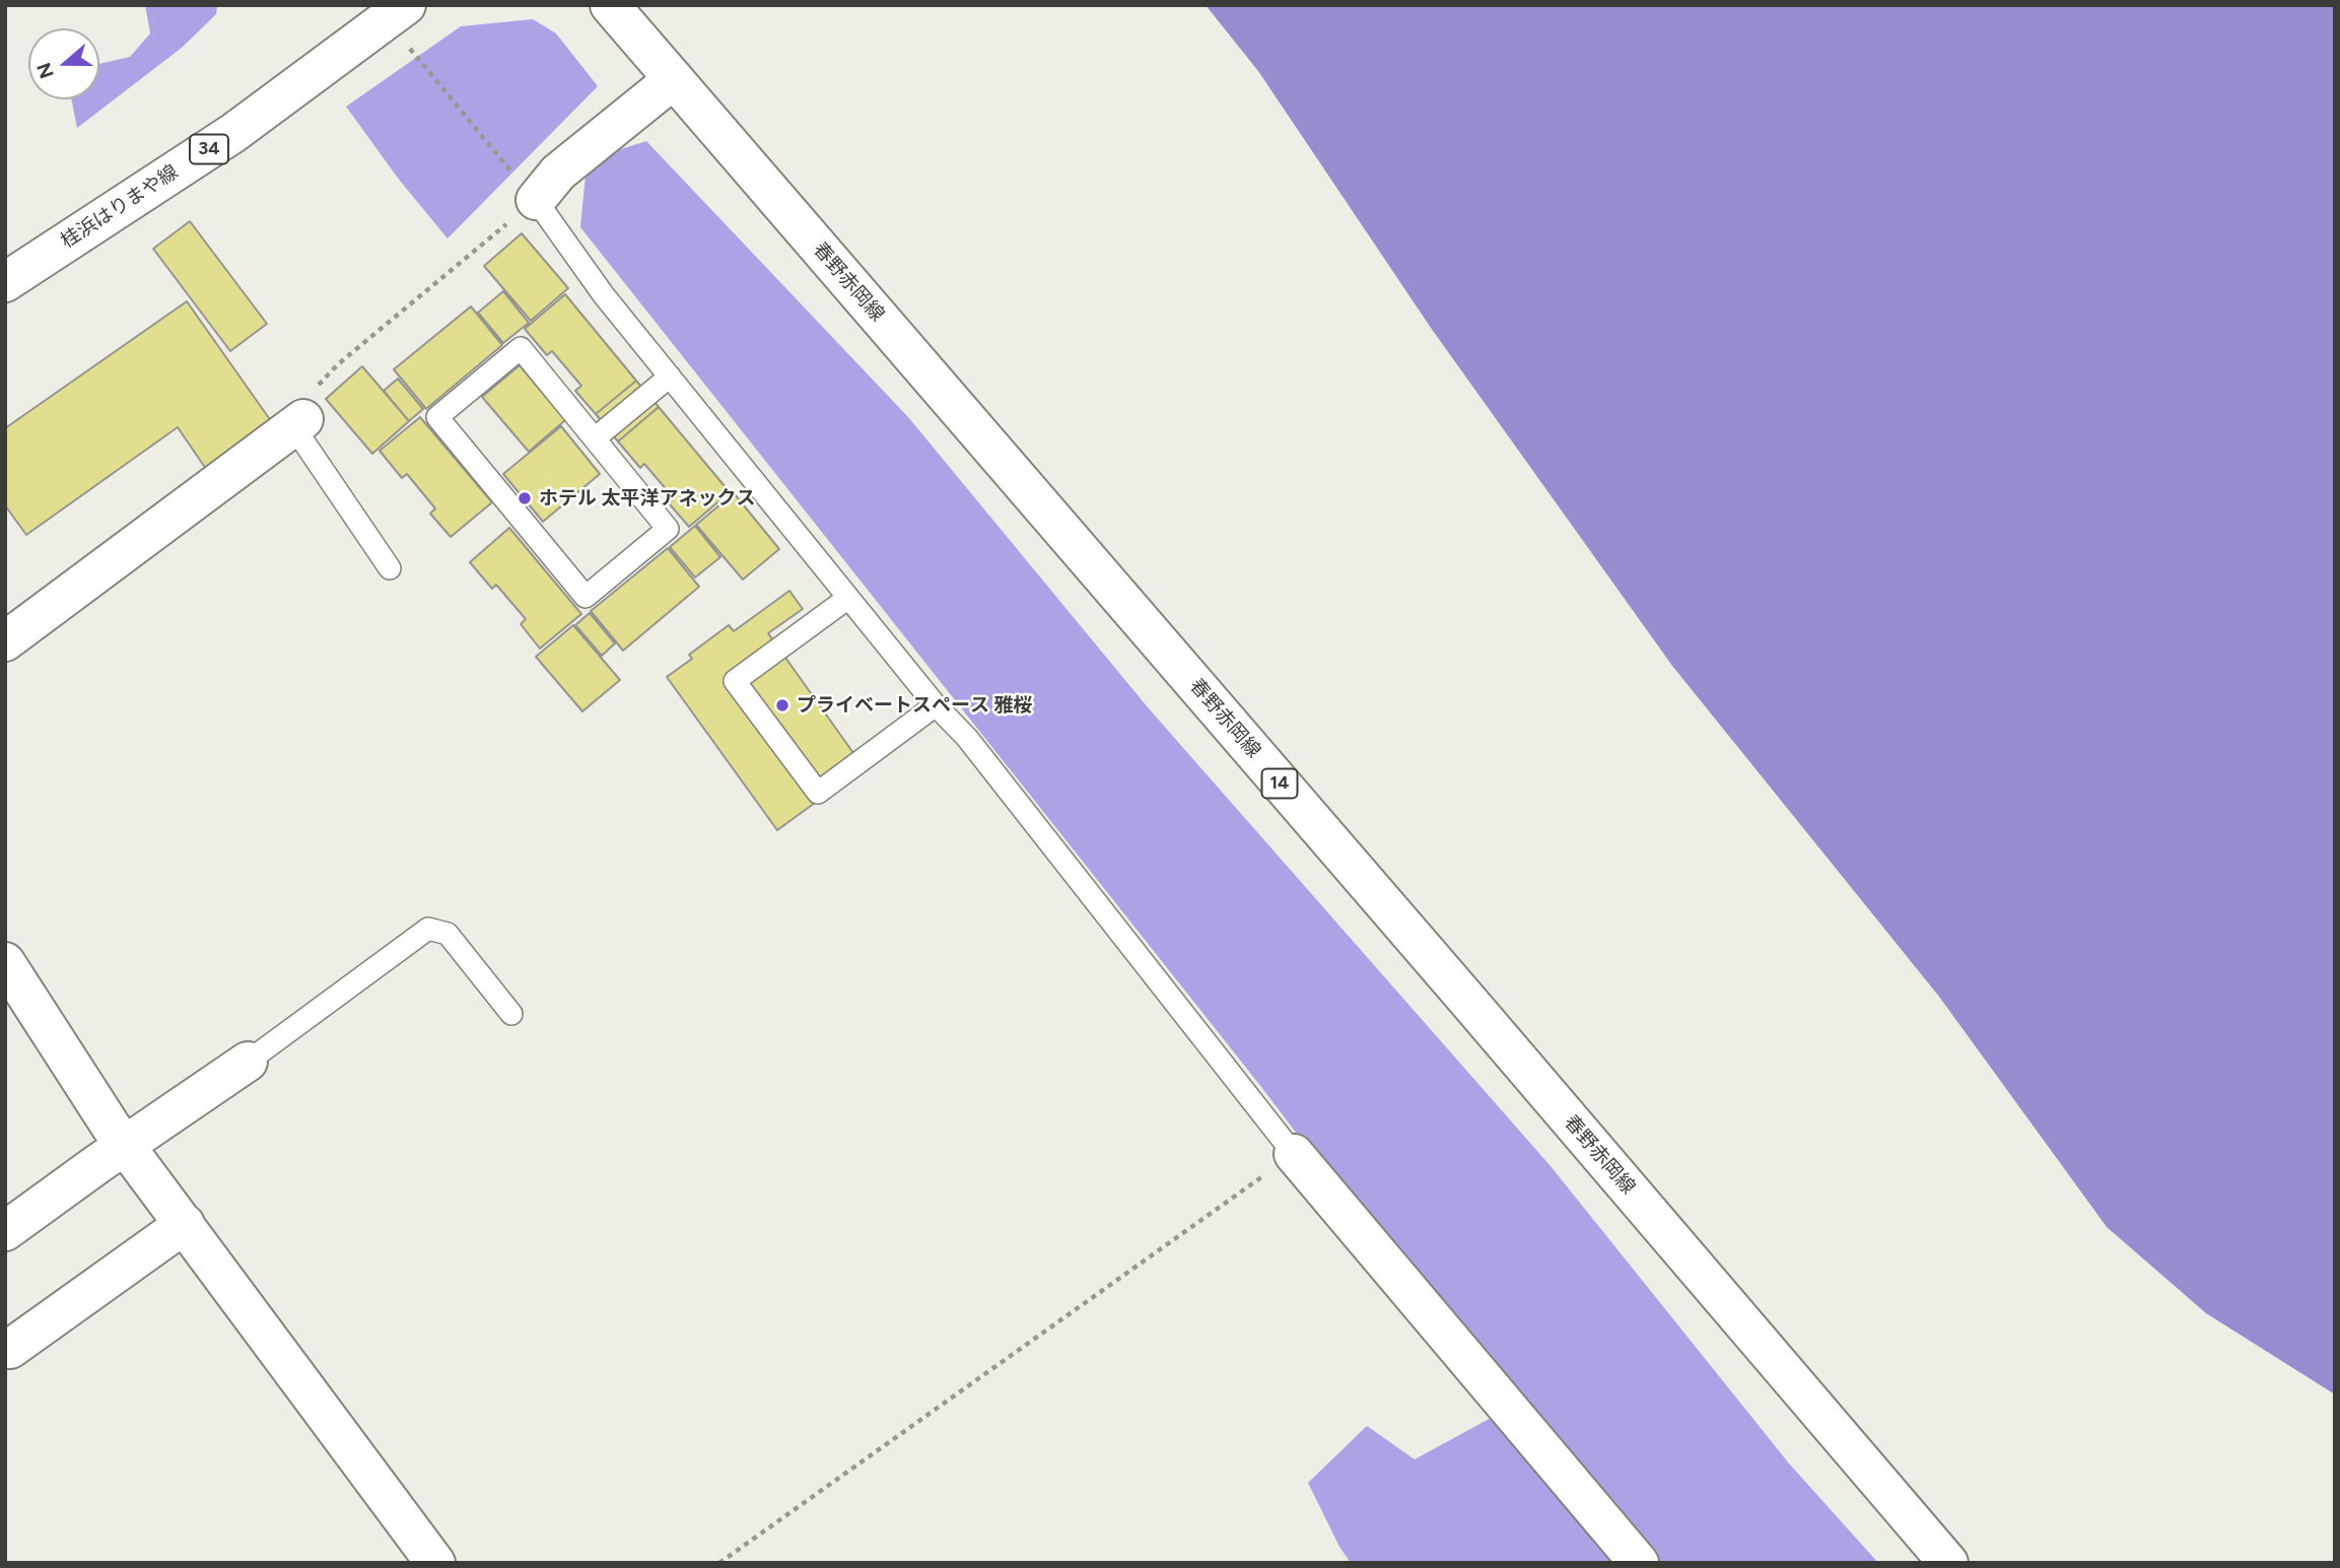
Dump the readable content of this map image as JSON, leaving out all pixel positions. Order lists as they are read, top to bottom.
{
  "streets": {
    "main road": [
      "34",
      "桂浜はりまや線",
      "春野赤岡線",
      "14"
    ]
  },
  "places": ["ホテル 太平洋アネックス", "プライベートスペース 雅桜"],
  "north": "left"
}
